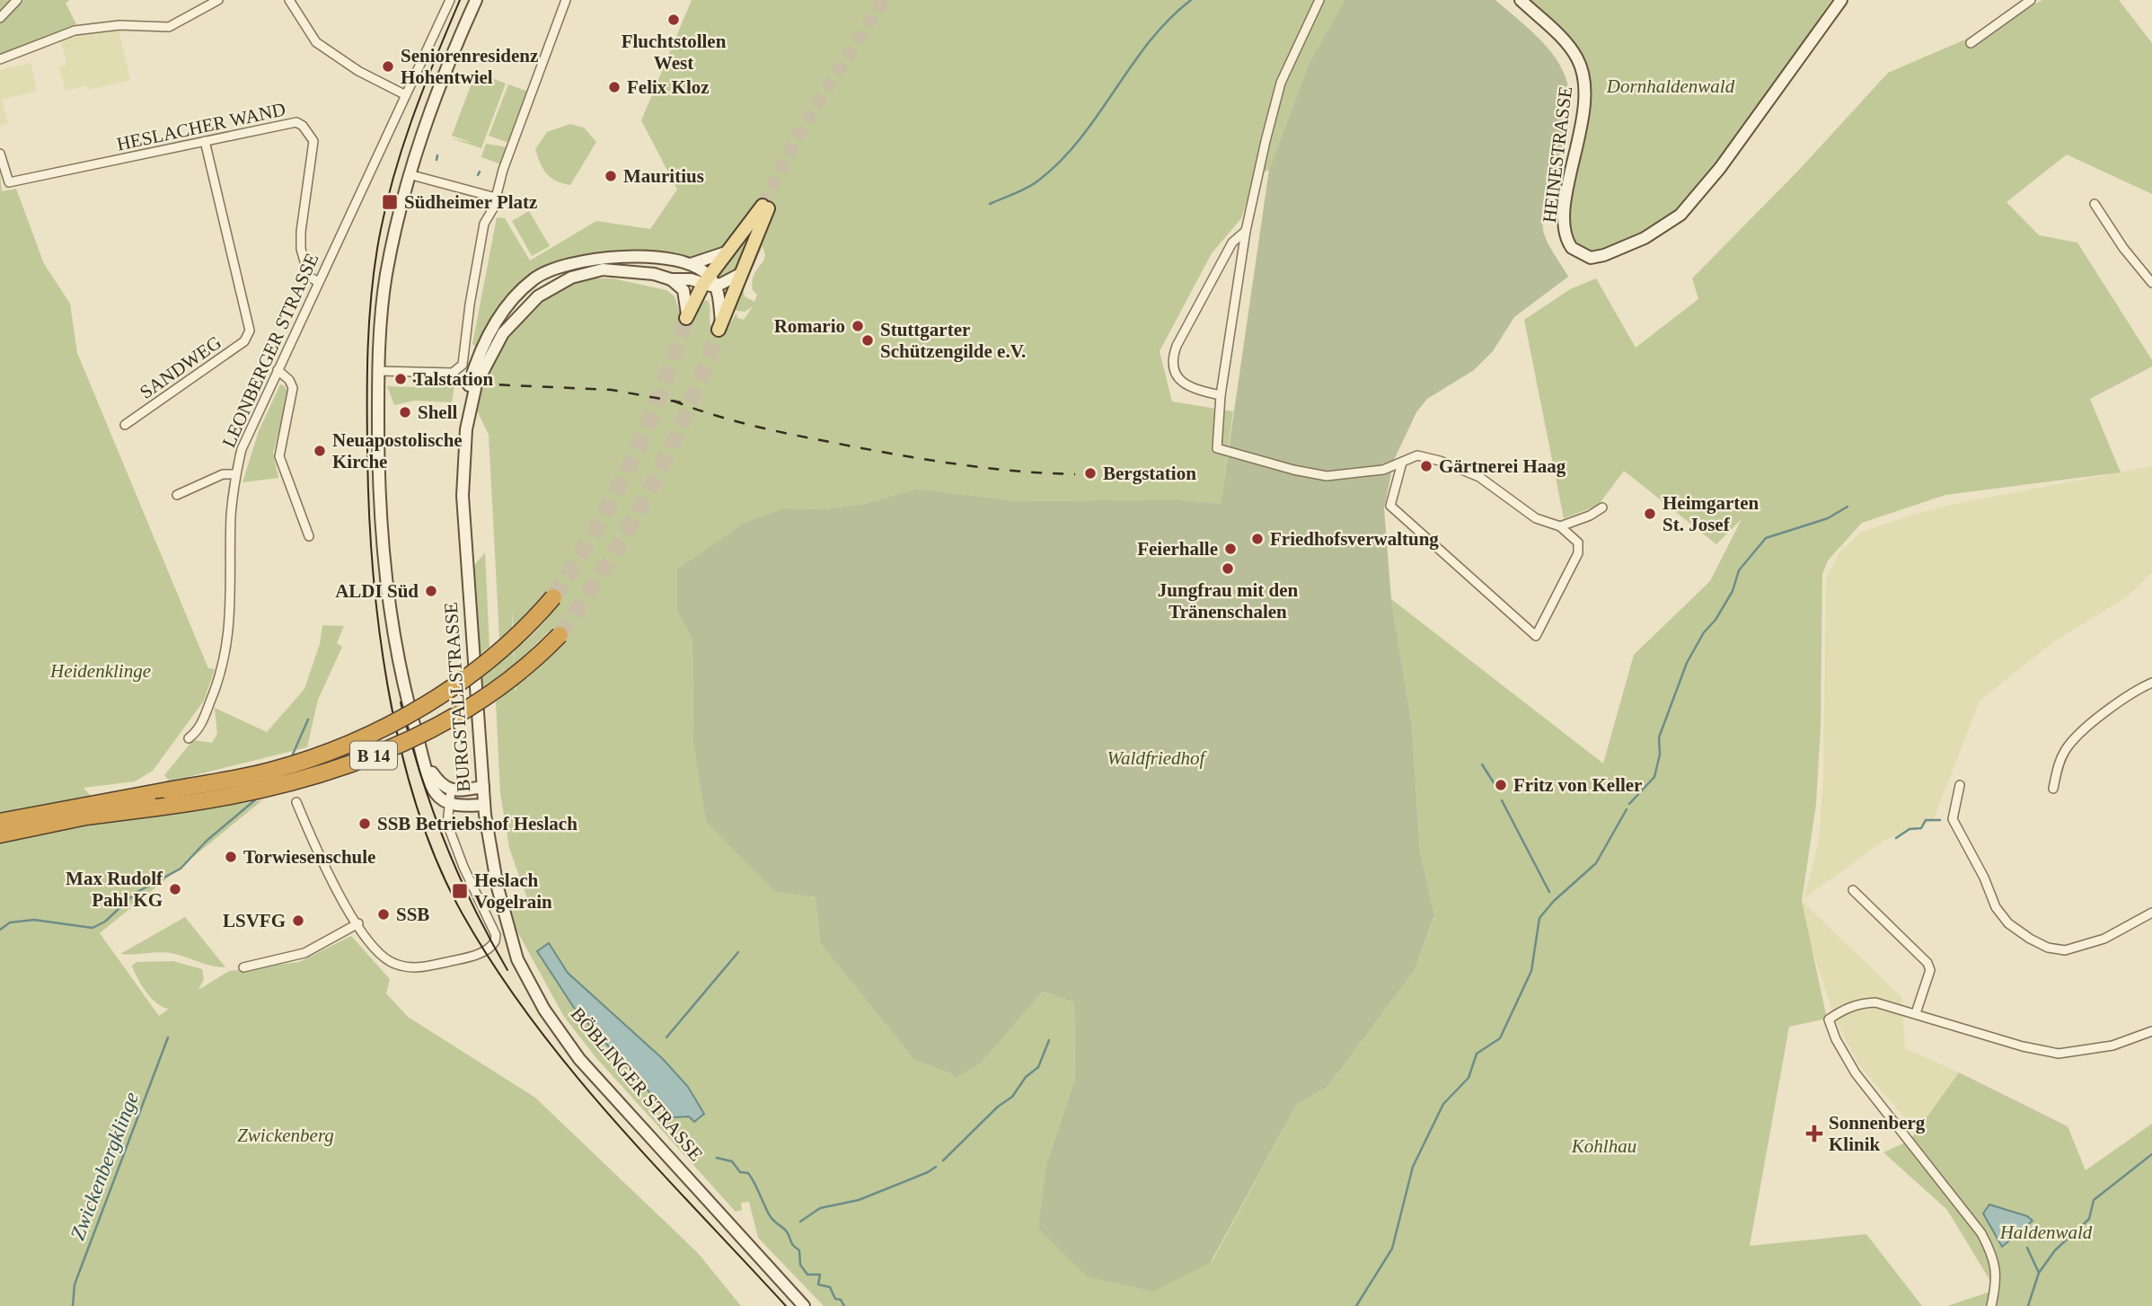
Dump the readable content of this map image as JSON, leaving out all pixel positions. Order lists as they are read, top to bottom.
{
  "streets": {
    "highway": ["B 14"],
    "main road": ["HEINESTRASSE", "BURGSTALLSTRASSE", "BÖBLINGER STRASSE"],
    "street": ["HESLACHER WAND", "LEONBERGER STRASSE", "SANDWEG"]
  },
  "crossings": [
    ["HESLACHER WAND", "LEONBERGER STRASSE"],
    ["HESLACHER WAND", "SANDWEG"],
    ["BURGSTALLSTRASSE", "BÖBLINGER STRASSE"]
  ],
  "water": ["Zwickenbergklinge"],
  "parks": [
    "Dornhaldenwald",
    "Heidenklinge",
    "Waldfriedhof",
    "Zwickenberg",
    "Kohlhau",
    "Haldenwald"
  ],
  "places": {
    "other": [
      "Fluchtstollen West",
      "Seniorenresidenz Hohentwiel",
      "Felix Kloz",
      "Mauritius",
      "Romario",
      "Stuttgarter Schützengilde e.V.",
      "Talstation",
      "Shell",
      "Neuapostolische Kirche",
      "Gärtnerei Haag",
      "Bergstation",
      "Heimgarten St. Josef",
      "Friedhofsverwaltung",
      "Feierhalle",
      "Jungfrau mit den Tränenschalen",
      "ALDI Süd",
      "Fritz von Keller",
      "SSB Betriebshof Heslach",
      "Torwiesenschule",
      "Max Rudolf Pahl KG",
      "SSB",
      "LSVFG"
    ],
    "transit": ["Südheimer Platz", "Heslach Vogelrain"],
    "health": ["Sonnenberg Klinik"]
  }
}
